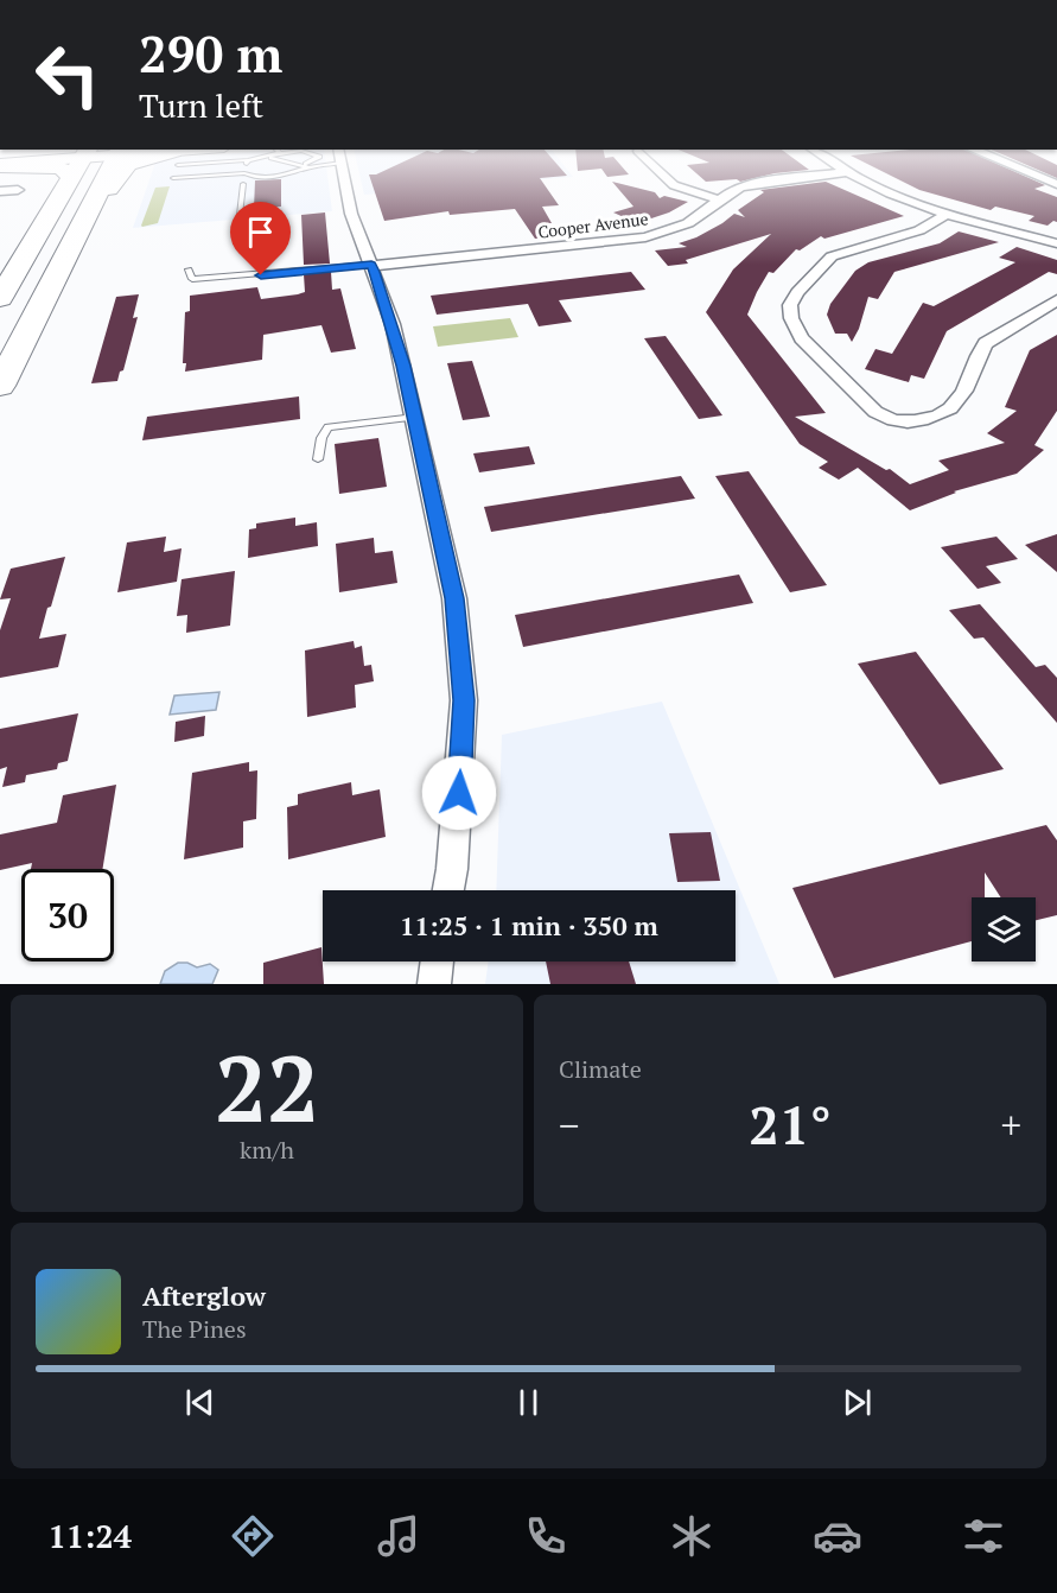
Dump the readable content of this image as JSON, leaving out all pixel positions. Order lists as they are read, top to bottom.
{
  "streets": {
    "street": ["Cooper Avenue"]
  },
  "page": {
    "turn": ["290 m", "Turn left"],
    "limit": "30",
    "trip": "11:25 · 1 min · 350 m",
    "tile": [
      ["22", "km/h"],
      "Climate"
    ],
    "heat": ["−", "21°", "+"],
    "song": ["Afterglow", "The Pines"],
    "tabs": "11:24"
  }
}
